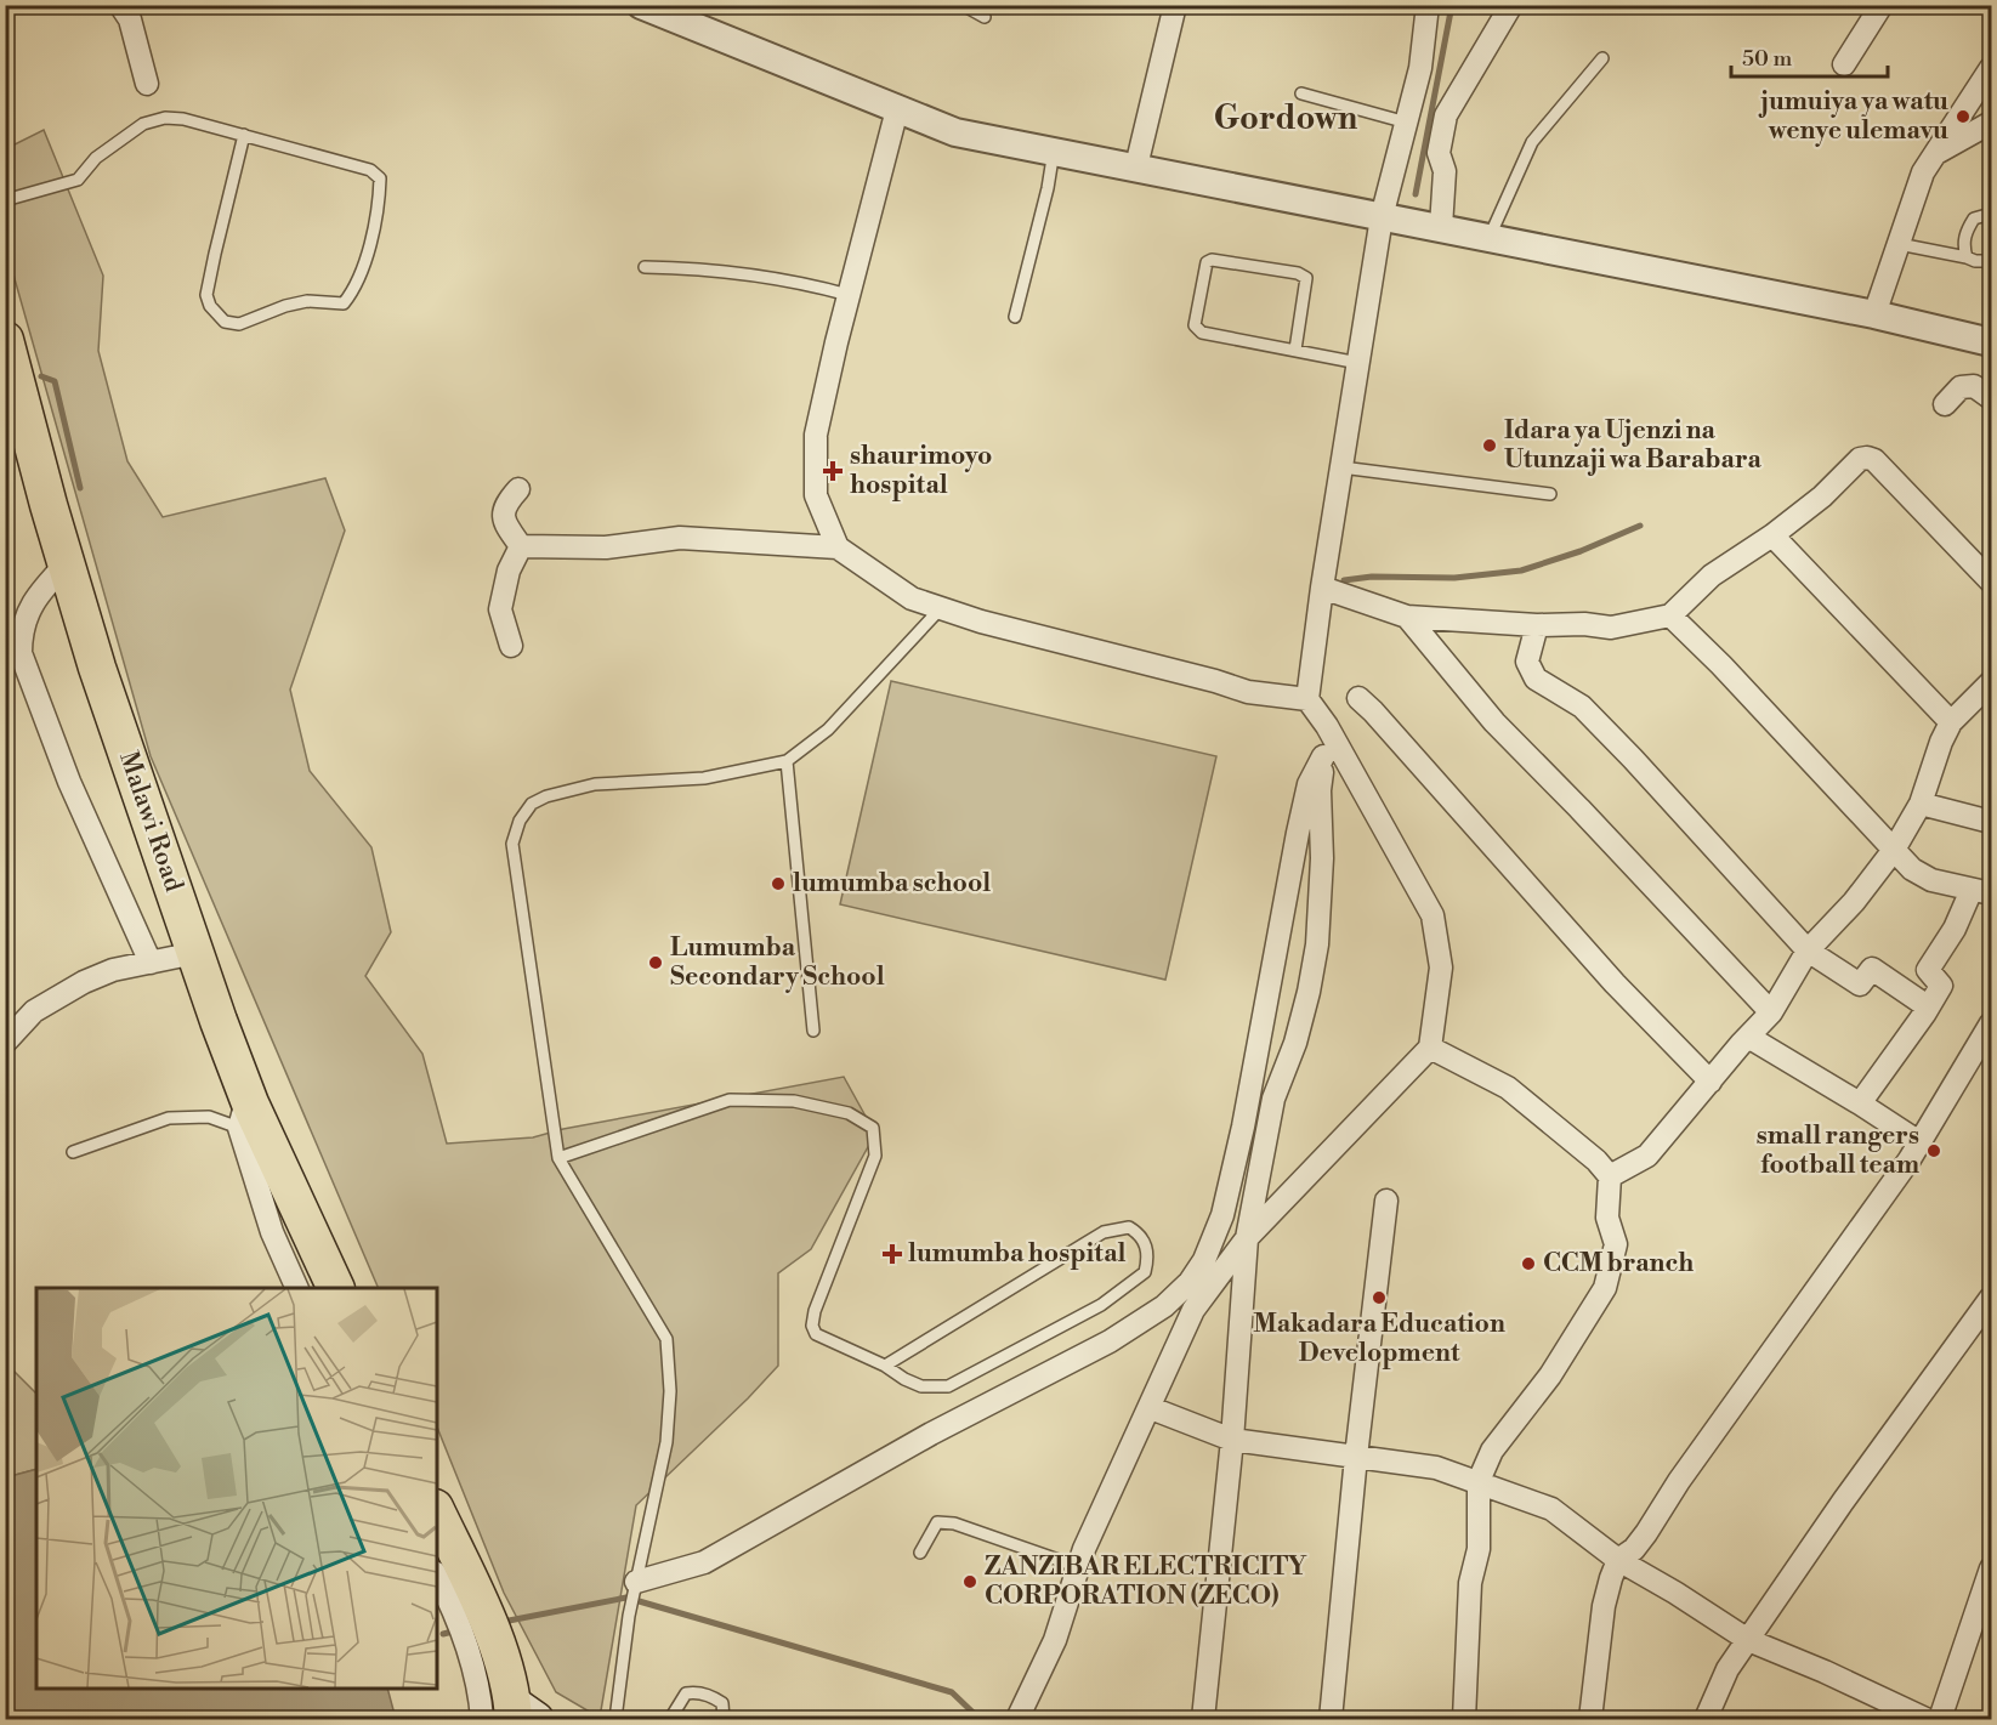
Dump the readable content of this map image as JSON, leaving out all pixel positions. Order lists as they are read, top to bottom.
{
  "streets": {
    "main road": ["Malawi Road"]
  },
  "districts": ["Gordown"],
  "places": {
    "other": [
      "jumuiya ya watu wenye ulemavu",
      "Idara ya Ujenzi na Utunzaji wa Barabara",
      "lumumba school",
      "Lumumba Secondary School",
      "small rangers football team",
      "CCM branch",
      "Makadara Education Development",
      "ZANZIBAR ELECTRICITY CORPORATION (ZECO)"
    ],
    "health": ["shaurimoyo hospital", "lumumba hospital"]
  },
  "scale_bar": "50 m"
}
